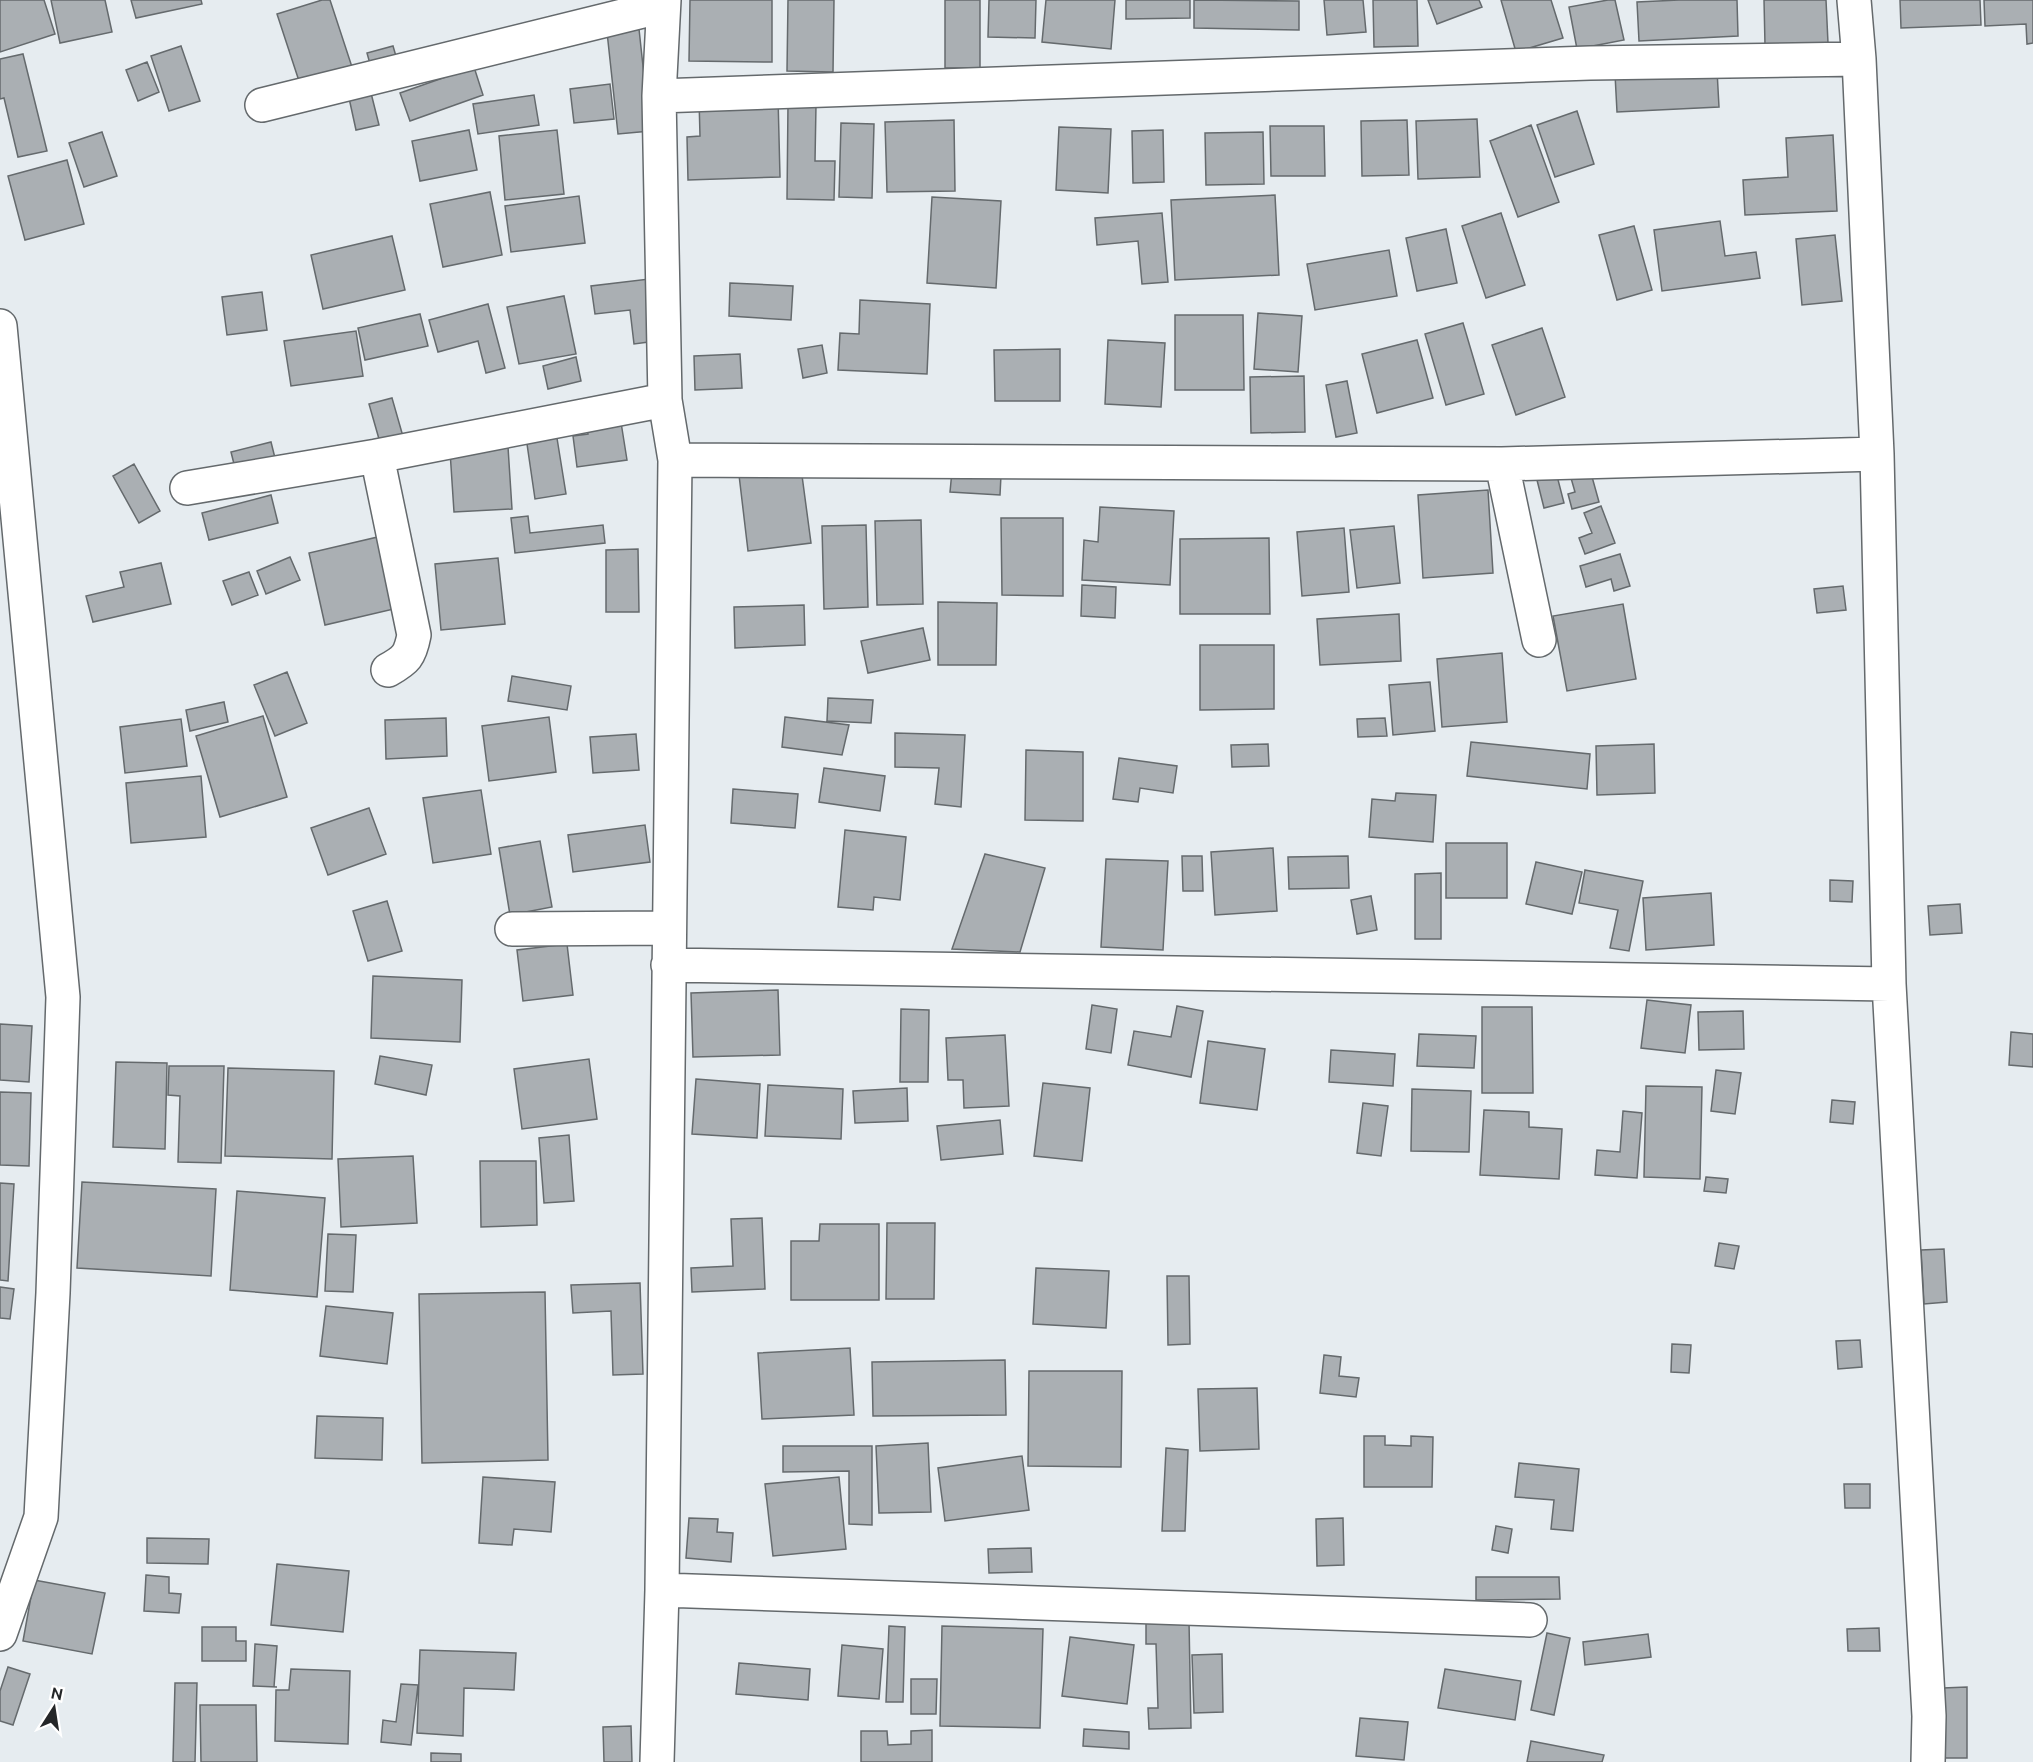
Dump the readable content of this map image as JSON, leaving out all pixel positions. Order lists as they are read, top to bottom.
{
  "north": "top"
}
